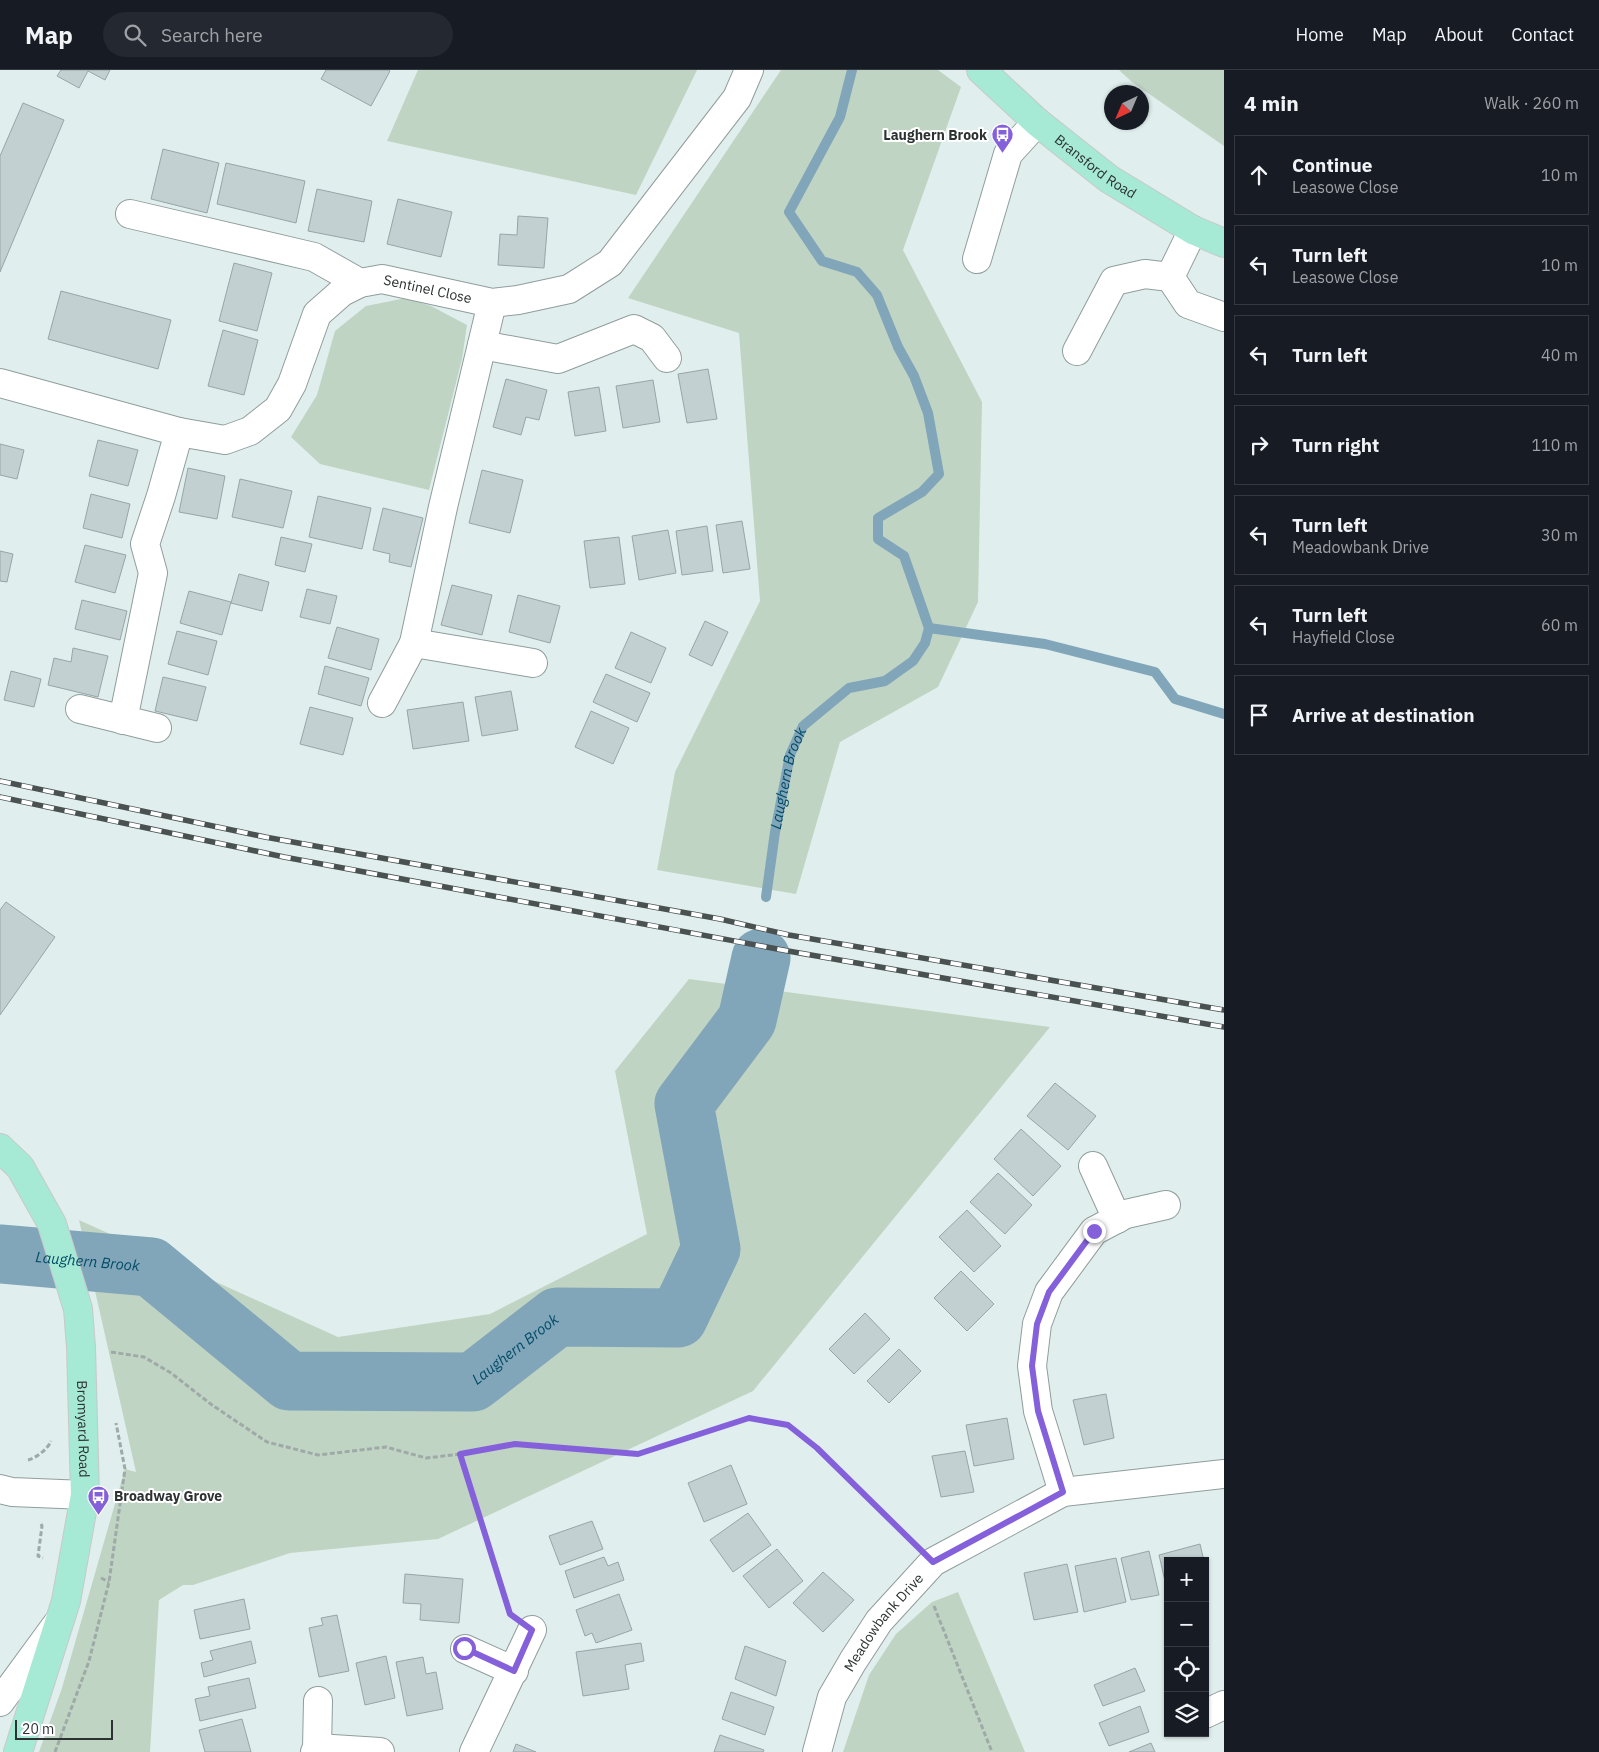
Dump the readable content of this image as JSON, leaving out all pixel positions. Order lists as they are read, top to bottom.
{
  "streets": {
    "main road": ["Bransford Road", "Bromyard Road"],
    "street": ["Sentinel Close", "Meadowbank Drive"]
  },
  "water": ["Laughern Brook"],
  "places": {
    "bus stop": ["Laughern Brook", "Broadway Grove"]
  },
  "scale_bar": "20 m",
  "north": "bottom left",
  "page": {
    "header": "Map",
    "search": "Search here",
    "nav": [
      "Home",
      "Map",
      "About",
      "Contact"
    ],
    "heading": ["4 min", "Walk · 260 m"],
    "list": [
      ["Continue", "Leasowe Close", "10 m"],
      ["Turn left", "Leasowe Close", "10 m"],
      ["Turn left", "40 m"],
      ["Turn right", "110 m"],
      ["Turn left", "Meadowbank Drive", "30 m"],
      ["Turn left", "Hayfield Close", "60 m"],
      "Arrive at destination"
    ],
    "map_buttons": ["+", "−"],
    "scale": "20 m"
  }
}
